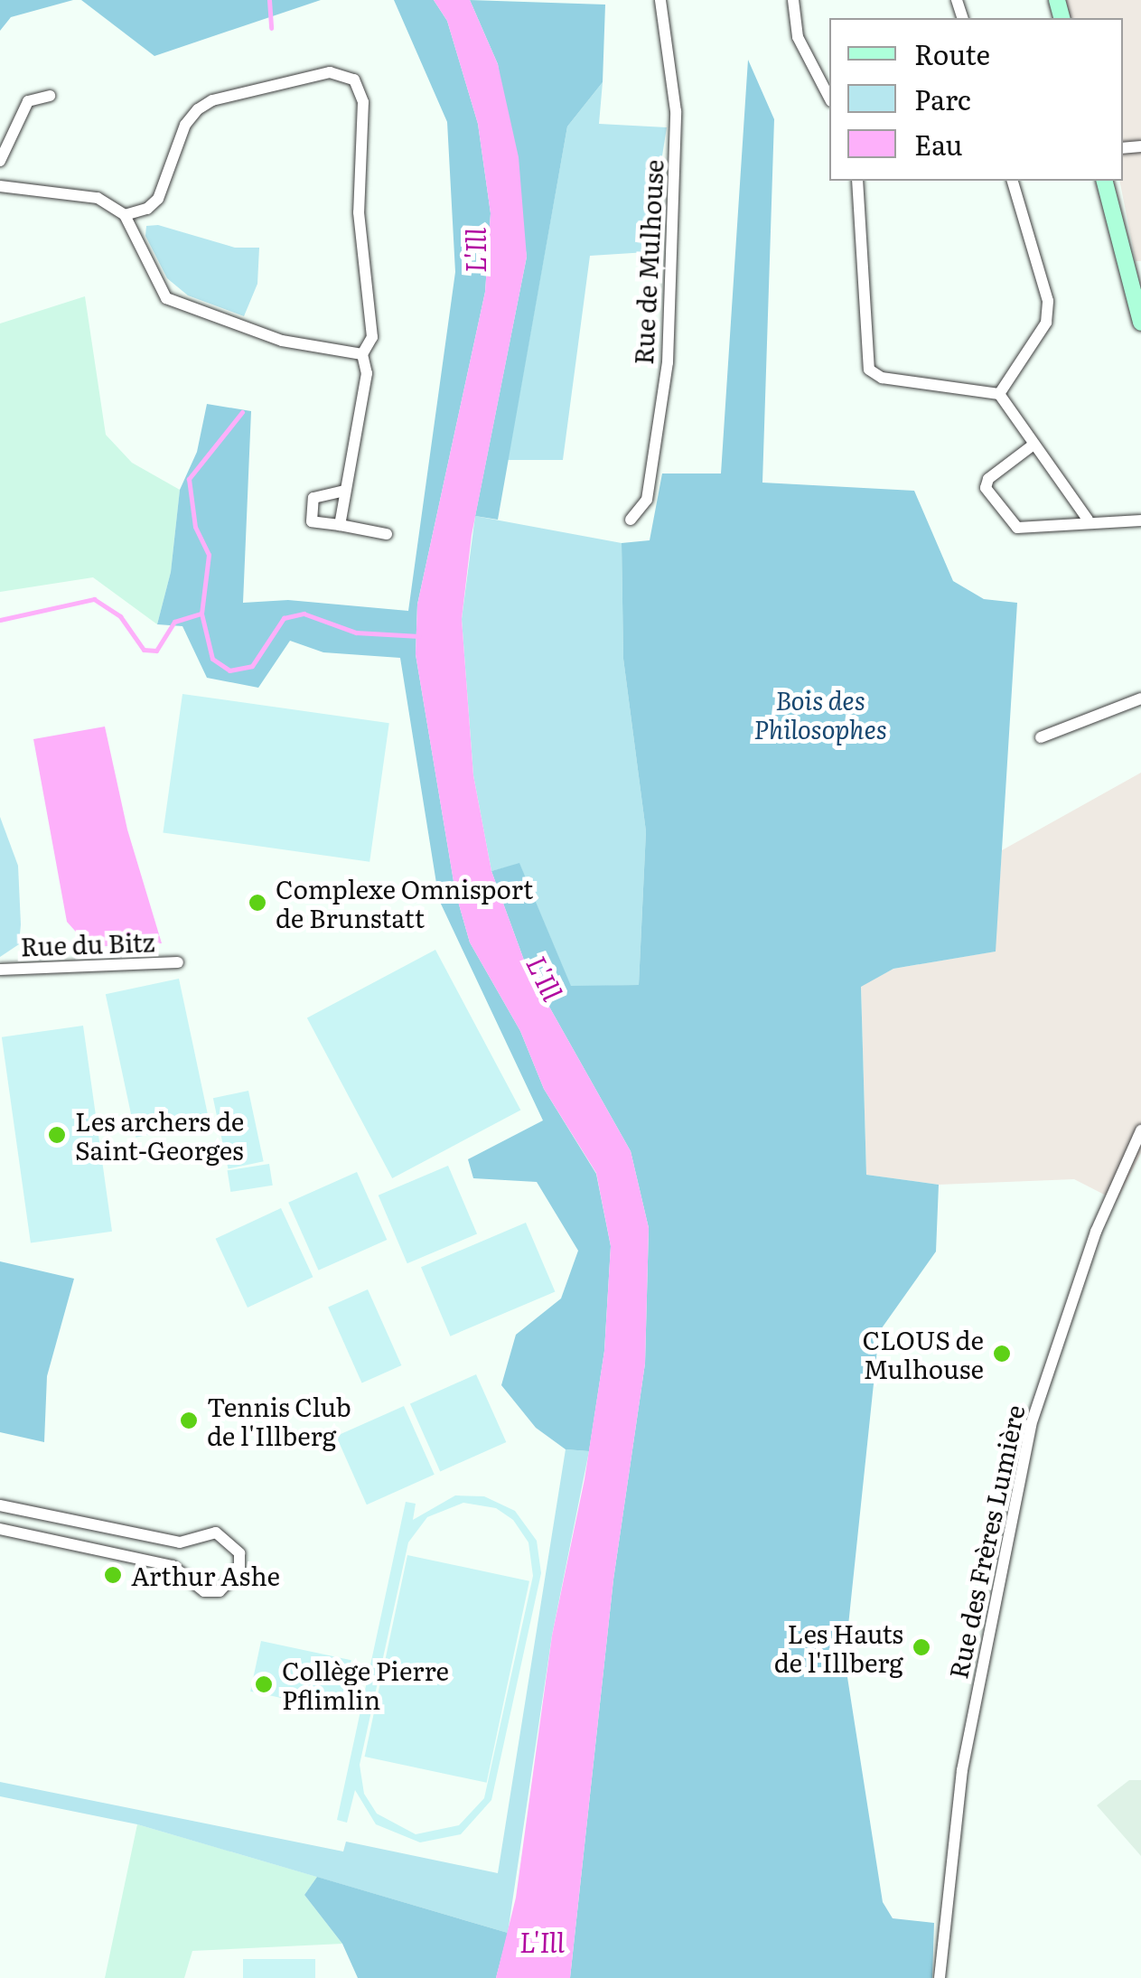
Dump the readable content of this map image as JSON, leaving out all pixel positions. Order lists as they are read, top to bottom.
{
  "streets": {
    "street": ["Rue de Mulhouse", "Rue du Bitz", "Rue des Frères Lumière"]
  },
  "water": ["L'Ill"],
  "parks": ["Bois des Philosophes"],
  "places": [
    "Complexe Omnisport de Brunstatt",
    "Les archers de Saint-Georges",
    "CLOUS de Mulhouse",
    "Tennis Club de l'Illberg",
    "Arthur Ashe",
    "Les Hauts de l'Illberg",
    "Collège Pierre Pflimlin"
  ],
  "legend": ["Route", "Parc", "Eau"]
}
